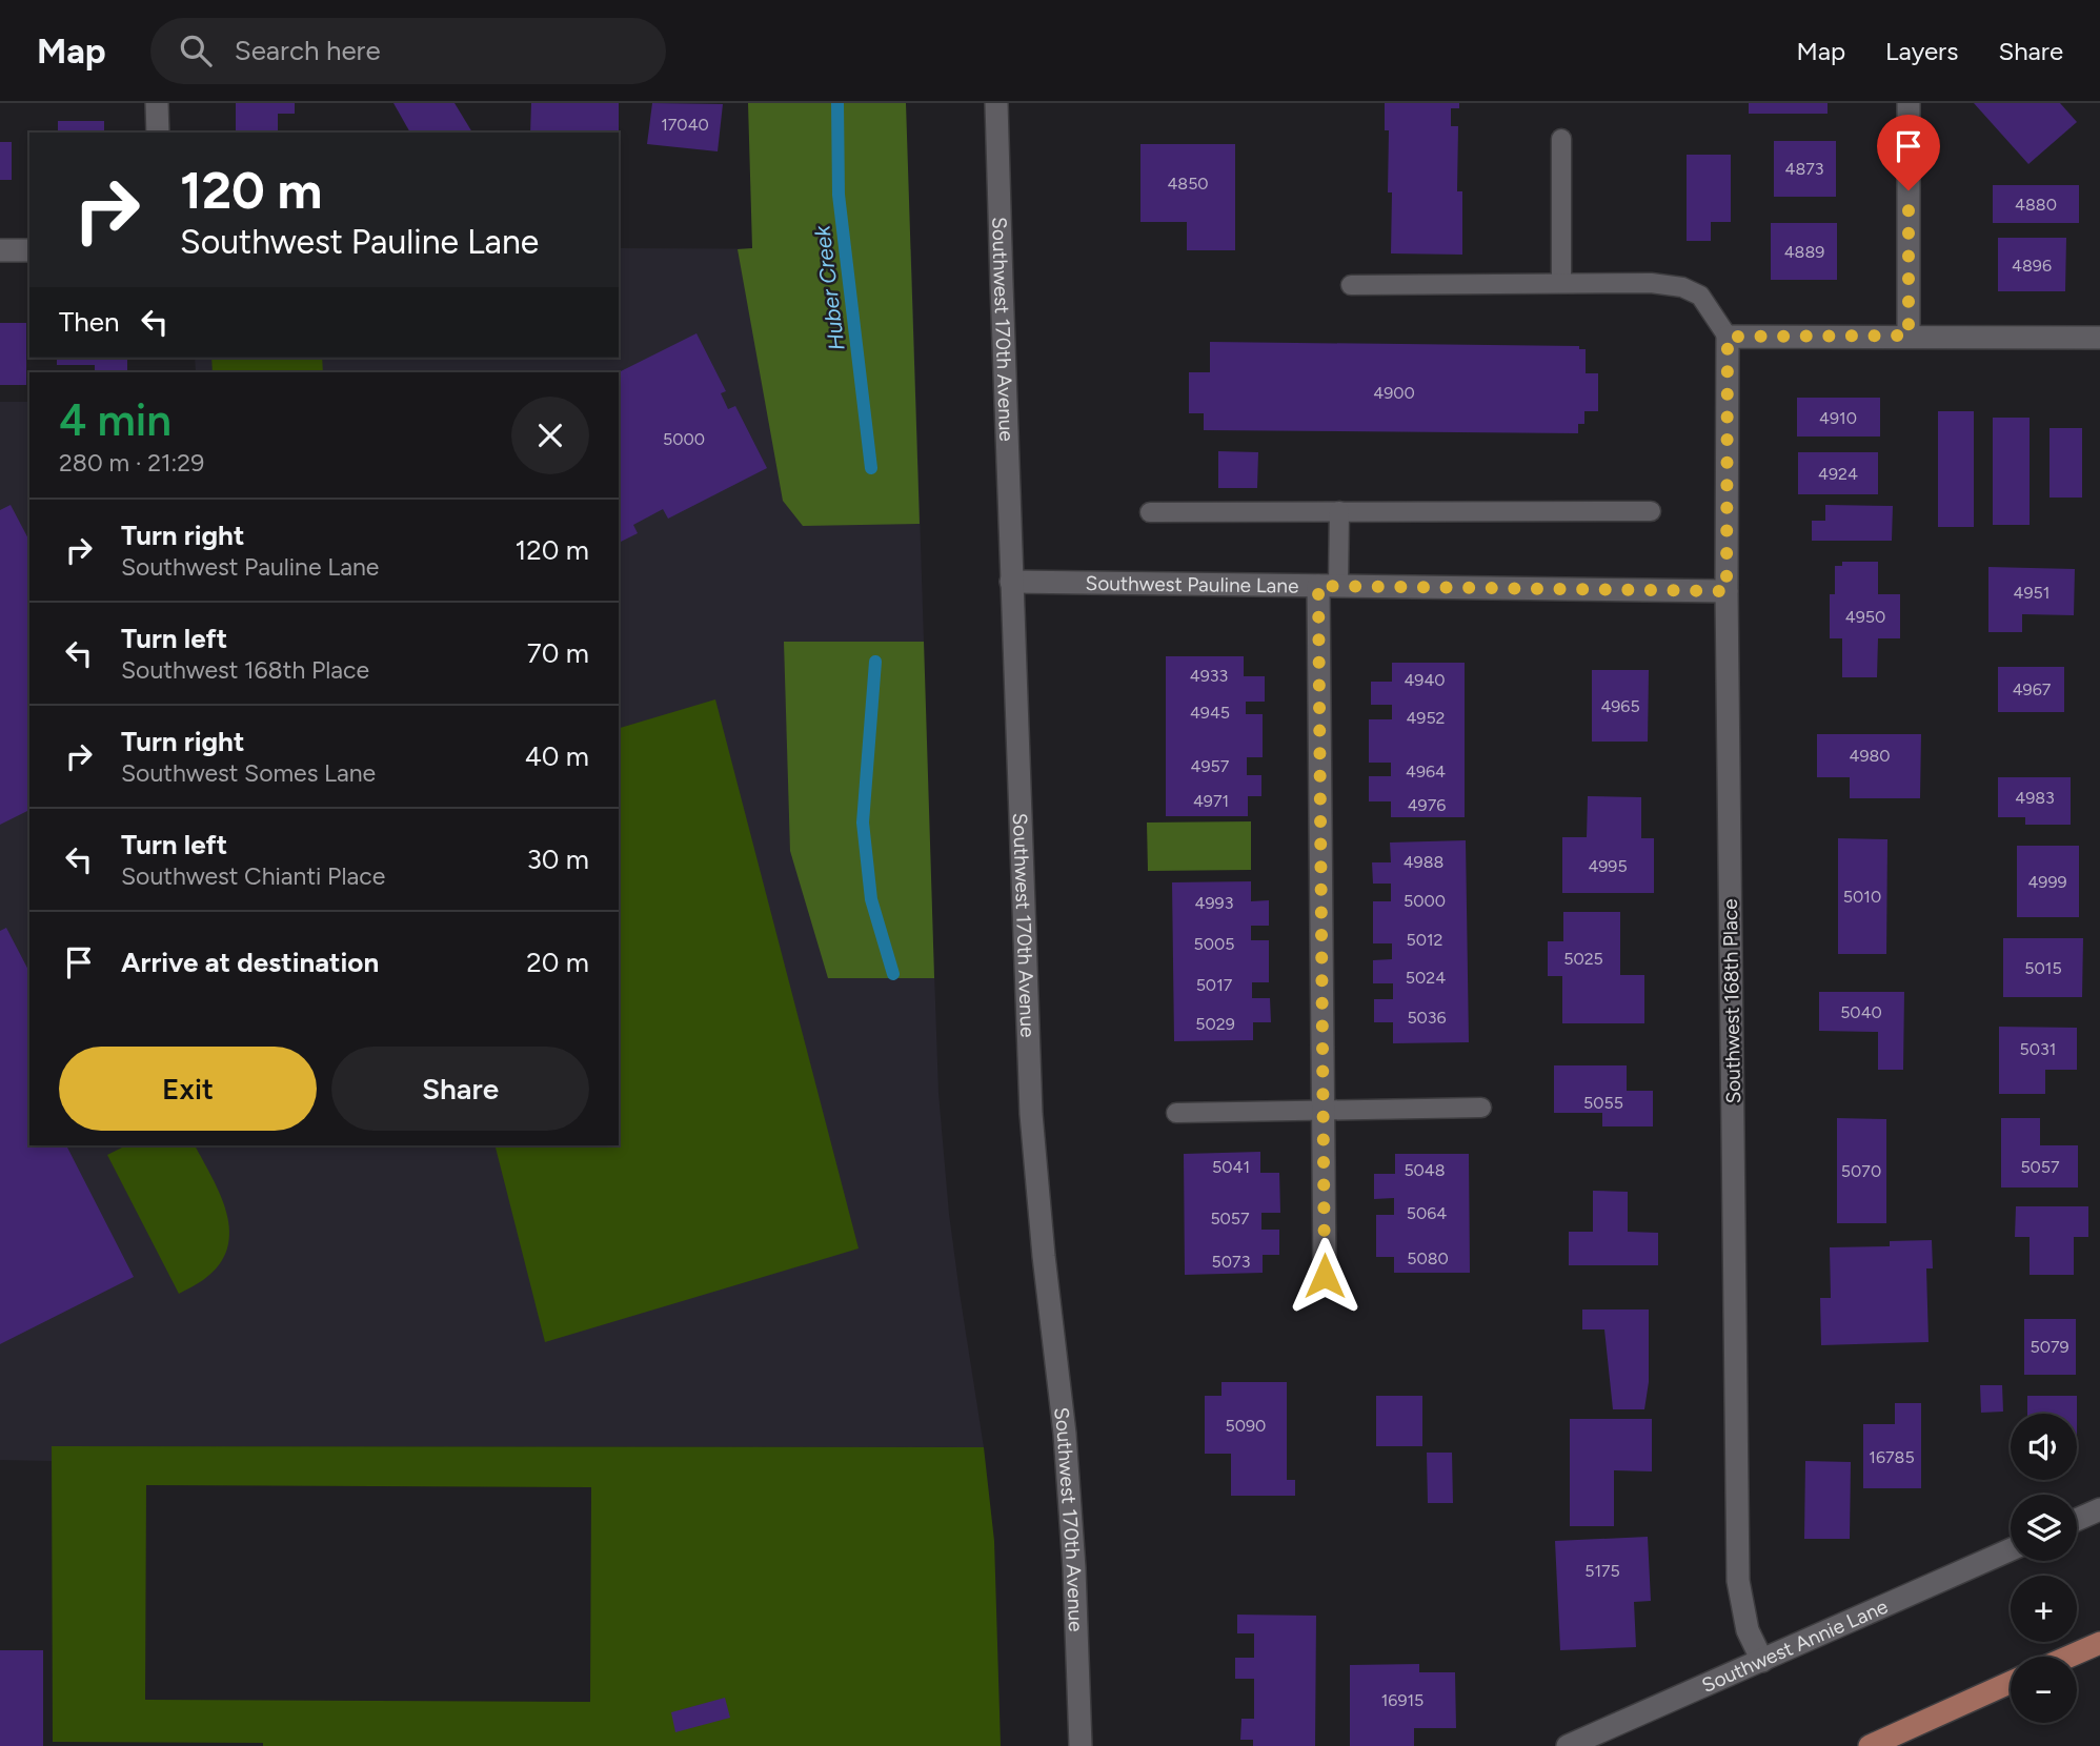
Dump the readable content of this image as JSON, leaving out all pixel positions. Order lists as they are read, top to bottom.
{
  "streets": {
    "street": [
      "Southwest 170th Avenue",
      "Southwest Pauline Lane",
      "Southwest 168th Place",
      "Southwest Annie Lane"
    ]
  },
  "crossings": [
    ["Southwest 170th Avenue", "Southwest Pauline Lane"],
    ["Southwest Pauline Lane", "Southwest 168th Place"],
    ["Southwest 168th Place", "Southwest Annie Lane"]
  ],
  "water": ["Huber Creek"],
  "house_numbers": [
    "17040",
    "4873",
    "4850",
    "4880",
    "4889",
    "4896",
    "4900",
    "4910",
    "5000",
    "4924",
    "4951",
    "4950",
    "4933",
    "4940",
    "4967",
    "4965",
    "4945",
    "4952",
    "4980",
    "4957",
    "4964",
    "4983",
    "4971",
    "4976",
    "4988",
    "4995",
    "4999",
    "5010",
    "5000",
    "4993",
    "5012",
    "5005",
    "5025",
    "5015",
    "5024",
    "5017",
    "5040",
    "5036",
    "5029",
    "5031",
    "5055",
    "5041",
    "5057",
    "5048",
    "5070",
    "5064",
    "5057",
    "5080",
    "5073",
    "5079",
    "5090",
    "16785",
    "5175",
    "16915"
  ],
  "page": {
    "header": "Map",
    "search": "Search here",
    "nav": ["Map", "Layers", "Share"],
    "turn": ["120 m", "Southwest Pauline Lane"],
    "then": "Then",
    "heading": ["4 min", "280 m · 21:29"],
    "list": [
      {
        "name": "Turn right",
        "note": "Southwest Pauline Lane",
        "value": "120 m"
      },
      {
        "name": "Turn left",
        "note": "Southwest 168th Place",
        "value": "70 m"
      },
      {
        "name": "Turn right",
        "note": "Southwest Somes Lane",
        "value": "40 m"
      },
      {
        "name": "Turn left",
        "note": "Southwest Chianti Place",
        "value": "30 m"
      },
      {
        "name": "Arrive at destination",
        "value": "20 m"
      }
    ],
    "buttons": ["Exit", "Share"],
    "map_buttons": ["+", "−"]
  }
}
